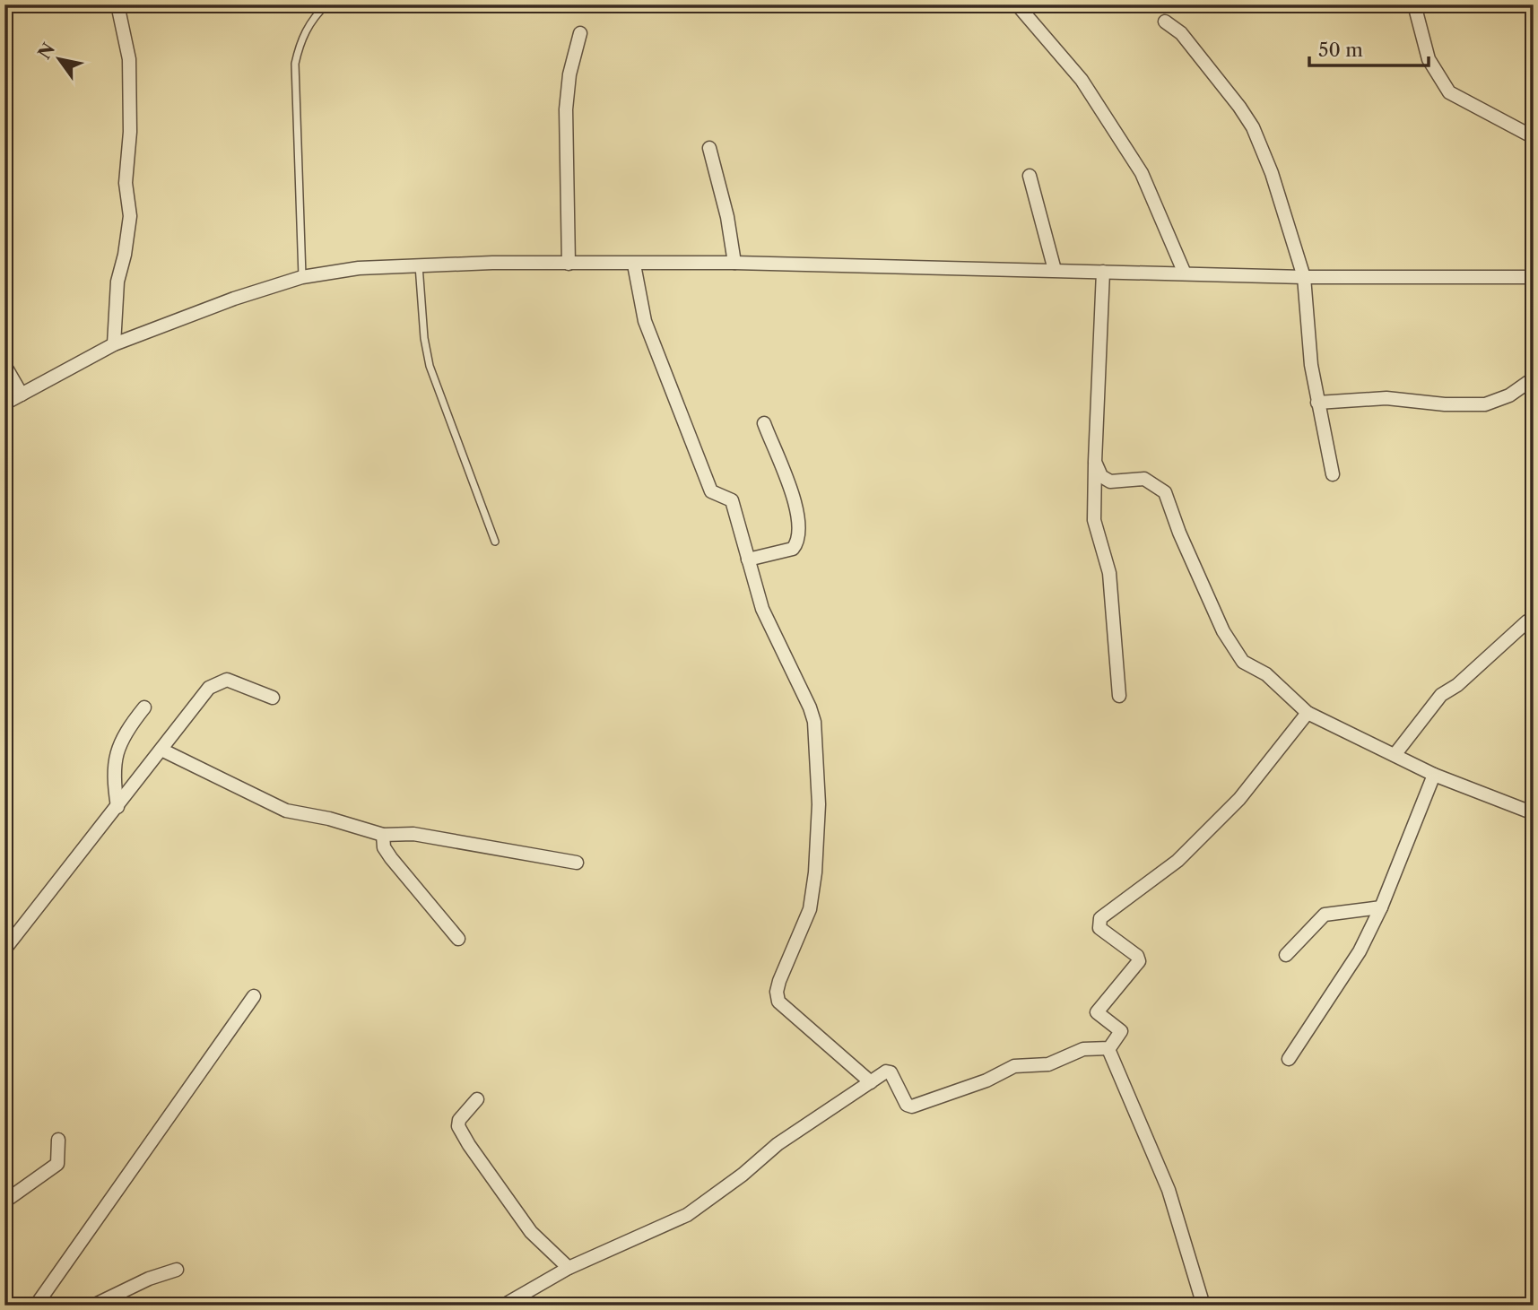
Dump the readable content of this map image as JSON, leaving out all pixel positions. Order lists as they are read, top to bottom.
{
  "scale_bar": "50 m",
  "north": "top left"
}
